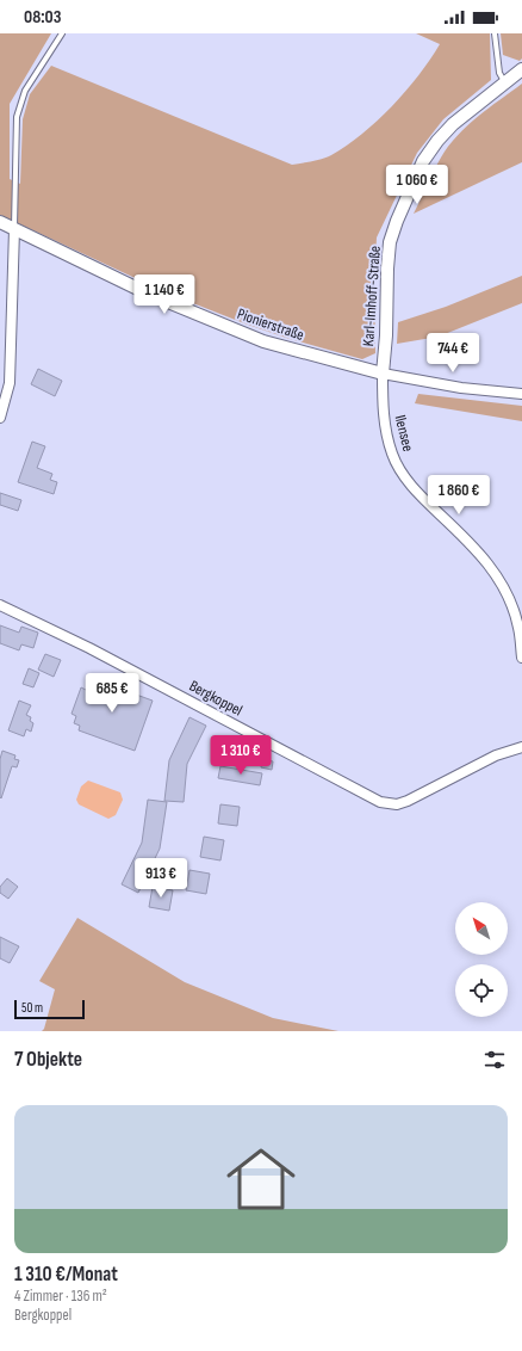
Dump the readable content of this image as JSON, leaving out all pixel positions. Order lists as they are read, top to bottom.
{
  "streets": {
    "street": [
      "Karl-Imhoff-Straße",
      "Pionierstraße",
      "Ilensee",
      "Bergkoppel"
    ]
  },
  "crossings": [
    ["Karl-Imhoff-Straße", "Pionierstraße"],
    ["Karl-Imhoff-Straße", "Ilensee"],
    ["Pionierstraße", "Ilensee"]
  ],
  "scale_bar": "50 m",
  "north": "top left",
  "page": {
    "status": "08:03",
    "price": [
      "1 060 €",
      "1 140 €",
      "744 €",
      "1 860 €",
      "685 €",
      "1 310 €",
      "913 €"
    ],
    "scale": "50 m",
    "heading": "7 Objekte",
    "list": [
      {
        "name": "1 310 €/Monat",
        "note": "4 Zimmer · 136 m² · Bergkoppel"
      }
    ]
  }
}
